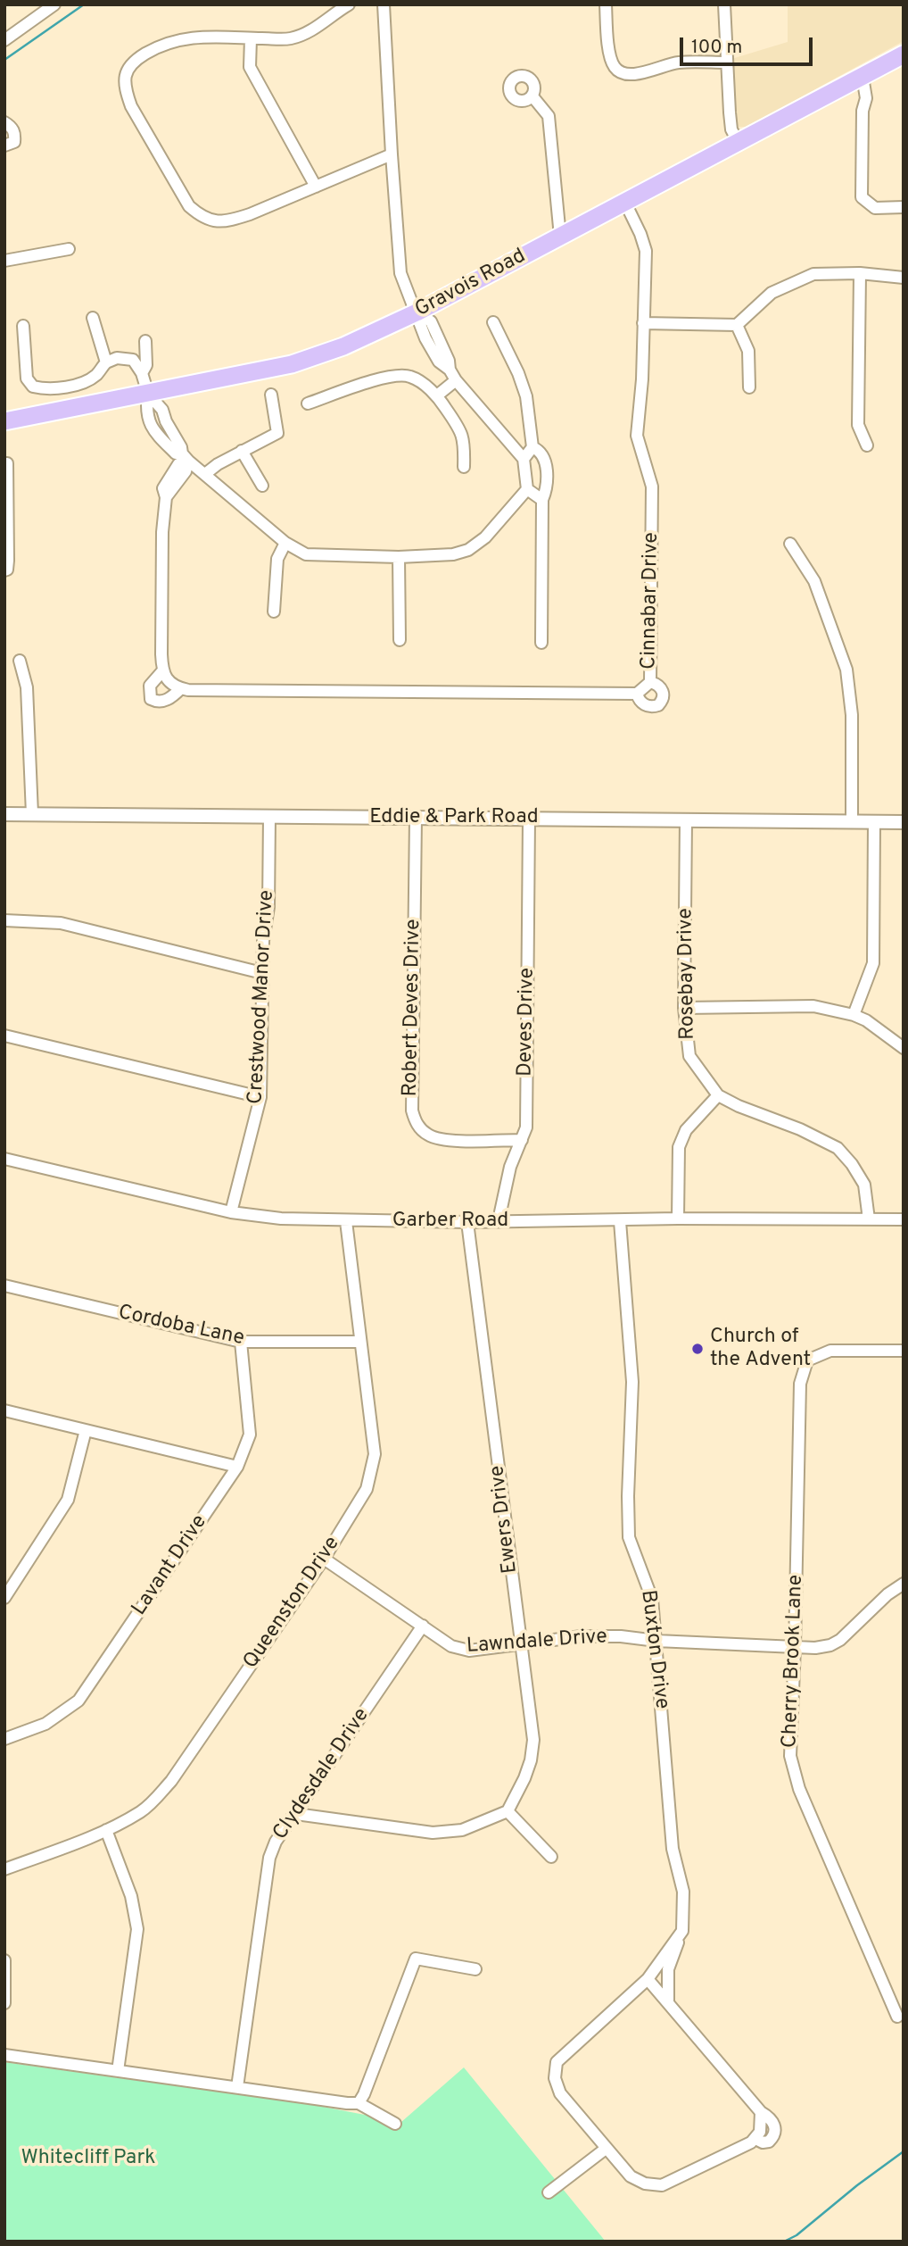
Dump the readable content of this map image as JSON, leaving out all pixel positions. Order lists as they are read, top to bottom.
{
  "streets": {
    "main road": ["Gravois Road"],
    "street": [
      "Cinnabar Drive",
      "Eddie & Park Road",
      "Rosebay Drive",
      "Crestwood Manor Drive",
      "Robert Deves Drive",
      "Deves Drive",
      "Garber Road",
      "Cordoba Lane",
      "Ewers Drive",
      "Lavant Drive",
      "Queenston Drive",
      "Lawndale Drive",
      "Buxton Drive",
      "Cherry Brook Lane",
      "Clydesdale Drive"
    ]
  },
  "crossings": [
    ["Gravois Road", "Cinnabar Drive"],
    ["Eddie & Park Road", "Rosebay Drive"],
    ["Eddie & Park Road", "Crestwood Manor Drive"],
    ["Eddie & Park Road", "Robert Deves Drive"],
    ["Eddie & Park Road", "Deves Drive"],
    ["Rosebay Drive", "Garber Road"],
    ["Crestwood Manor Drive", "Garber Road"],
    ["Robert Deves Drive", "Deves Drive"],
    ["Deves Drive", "Garber Road"],
    ["Garber Road", "Ewers Drive"],
    ["Garber Road", "Queenston Drive"],
    ["Garber Road", "Buxton Drive"],
    ["Cordoba Lane", "Lavant Drive"],
    ["Cordoba Lane", "Queenston Drive"],
    ["Ewers Drive", "Lawndale Drive"],
    ["Queenston Drive", "Lawndale Drive"],
    ["Lawndale Drive", "Buxton Drive"],
    ["Lawndale Drive", "Cherry Brook Lane"],
    ["Lawndale Drive", "Clydesdale Drive"]
  ],
  "parks": ["Whitecliff Park"],
  "places": ["Church of the Advent"],
  "scale_bar": "100 m"
}
